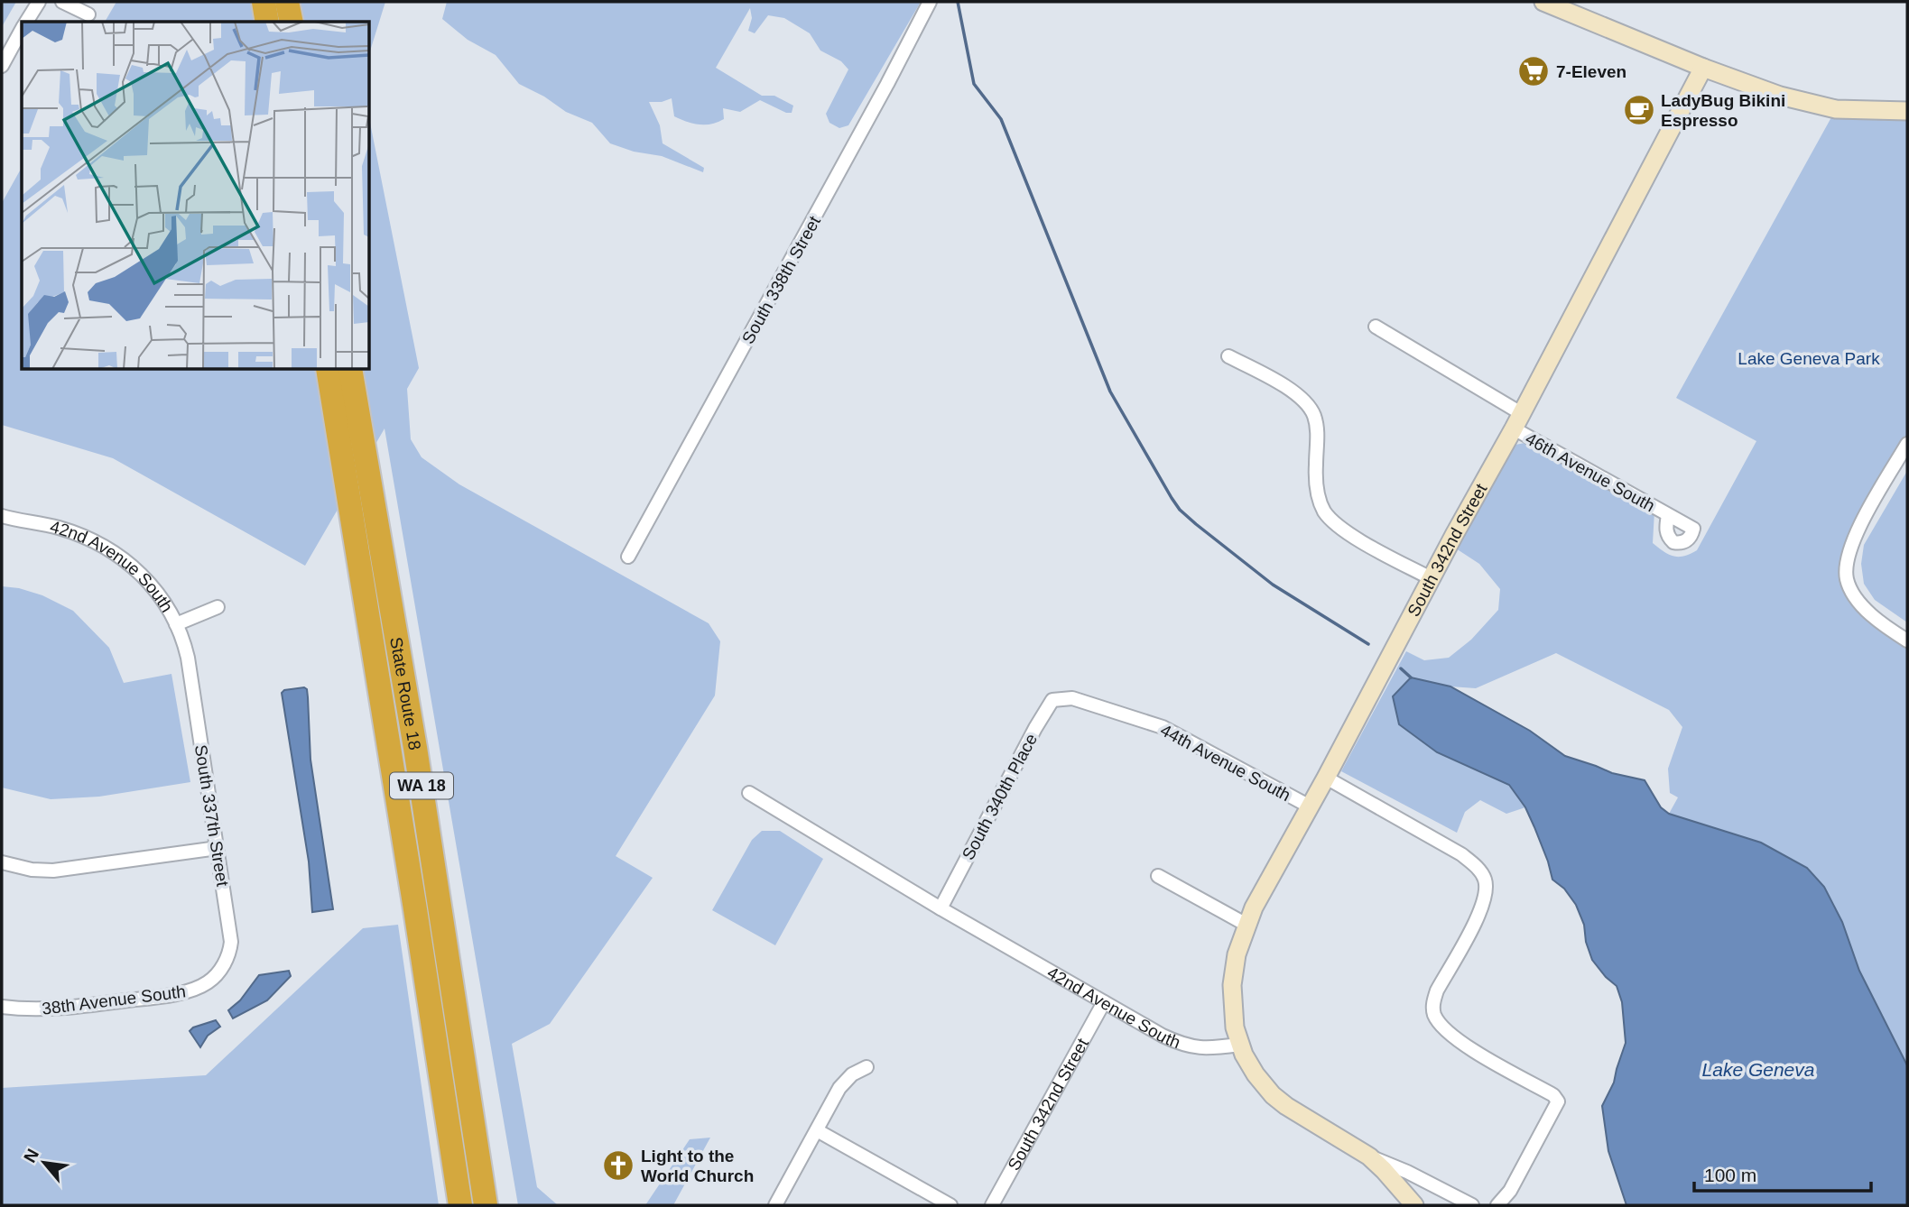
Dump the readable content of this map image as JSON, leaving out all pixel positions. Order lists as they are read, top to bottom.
{
  "streets": {
    "highway": ["State Route 18", "WA 18"],
    "street": [
      "South 338th Street",
      "46th Avenue South",
      "South 342nd Street",
      "42nd Avenue South",
      "44th Avenue South",
      "South 340th Place",
      "South 337th Street",
      "38th Avenue South"
    ]
  },
  "crossings": [
    ["46th Avenue South", "South 342nd Street"],
    ["South 342nd Street", "42nd Avenue South"],
    ["South 342nd Street", "44th Avenue South"],
    ["42nd Avenue South", "South 340th Place"],
    ["42nd Avenue South", "South 337th Street"],
    ["44th Avenue South", "South 340th Place"],
    ["South 337th Street", "38th Avenue South"]
  ],
  "water": ["Lake Geneva"],
  "parks": ["Lake Geneva Park"],
  "places": {
    "supermarket": ["7-Eleven"],
    "cafe": ["LadyBug Bikini Espresso"],
    "church": ["Light to the World Church"]
  },
  "scale_bar": "100 m",
  "north": "top left"
}
